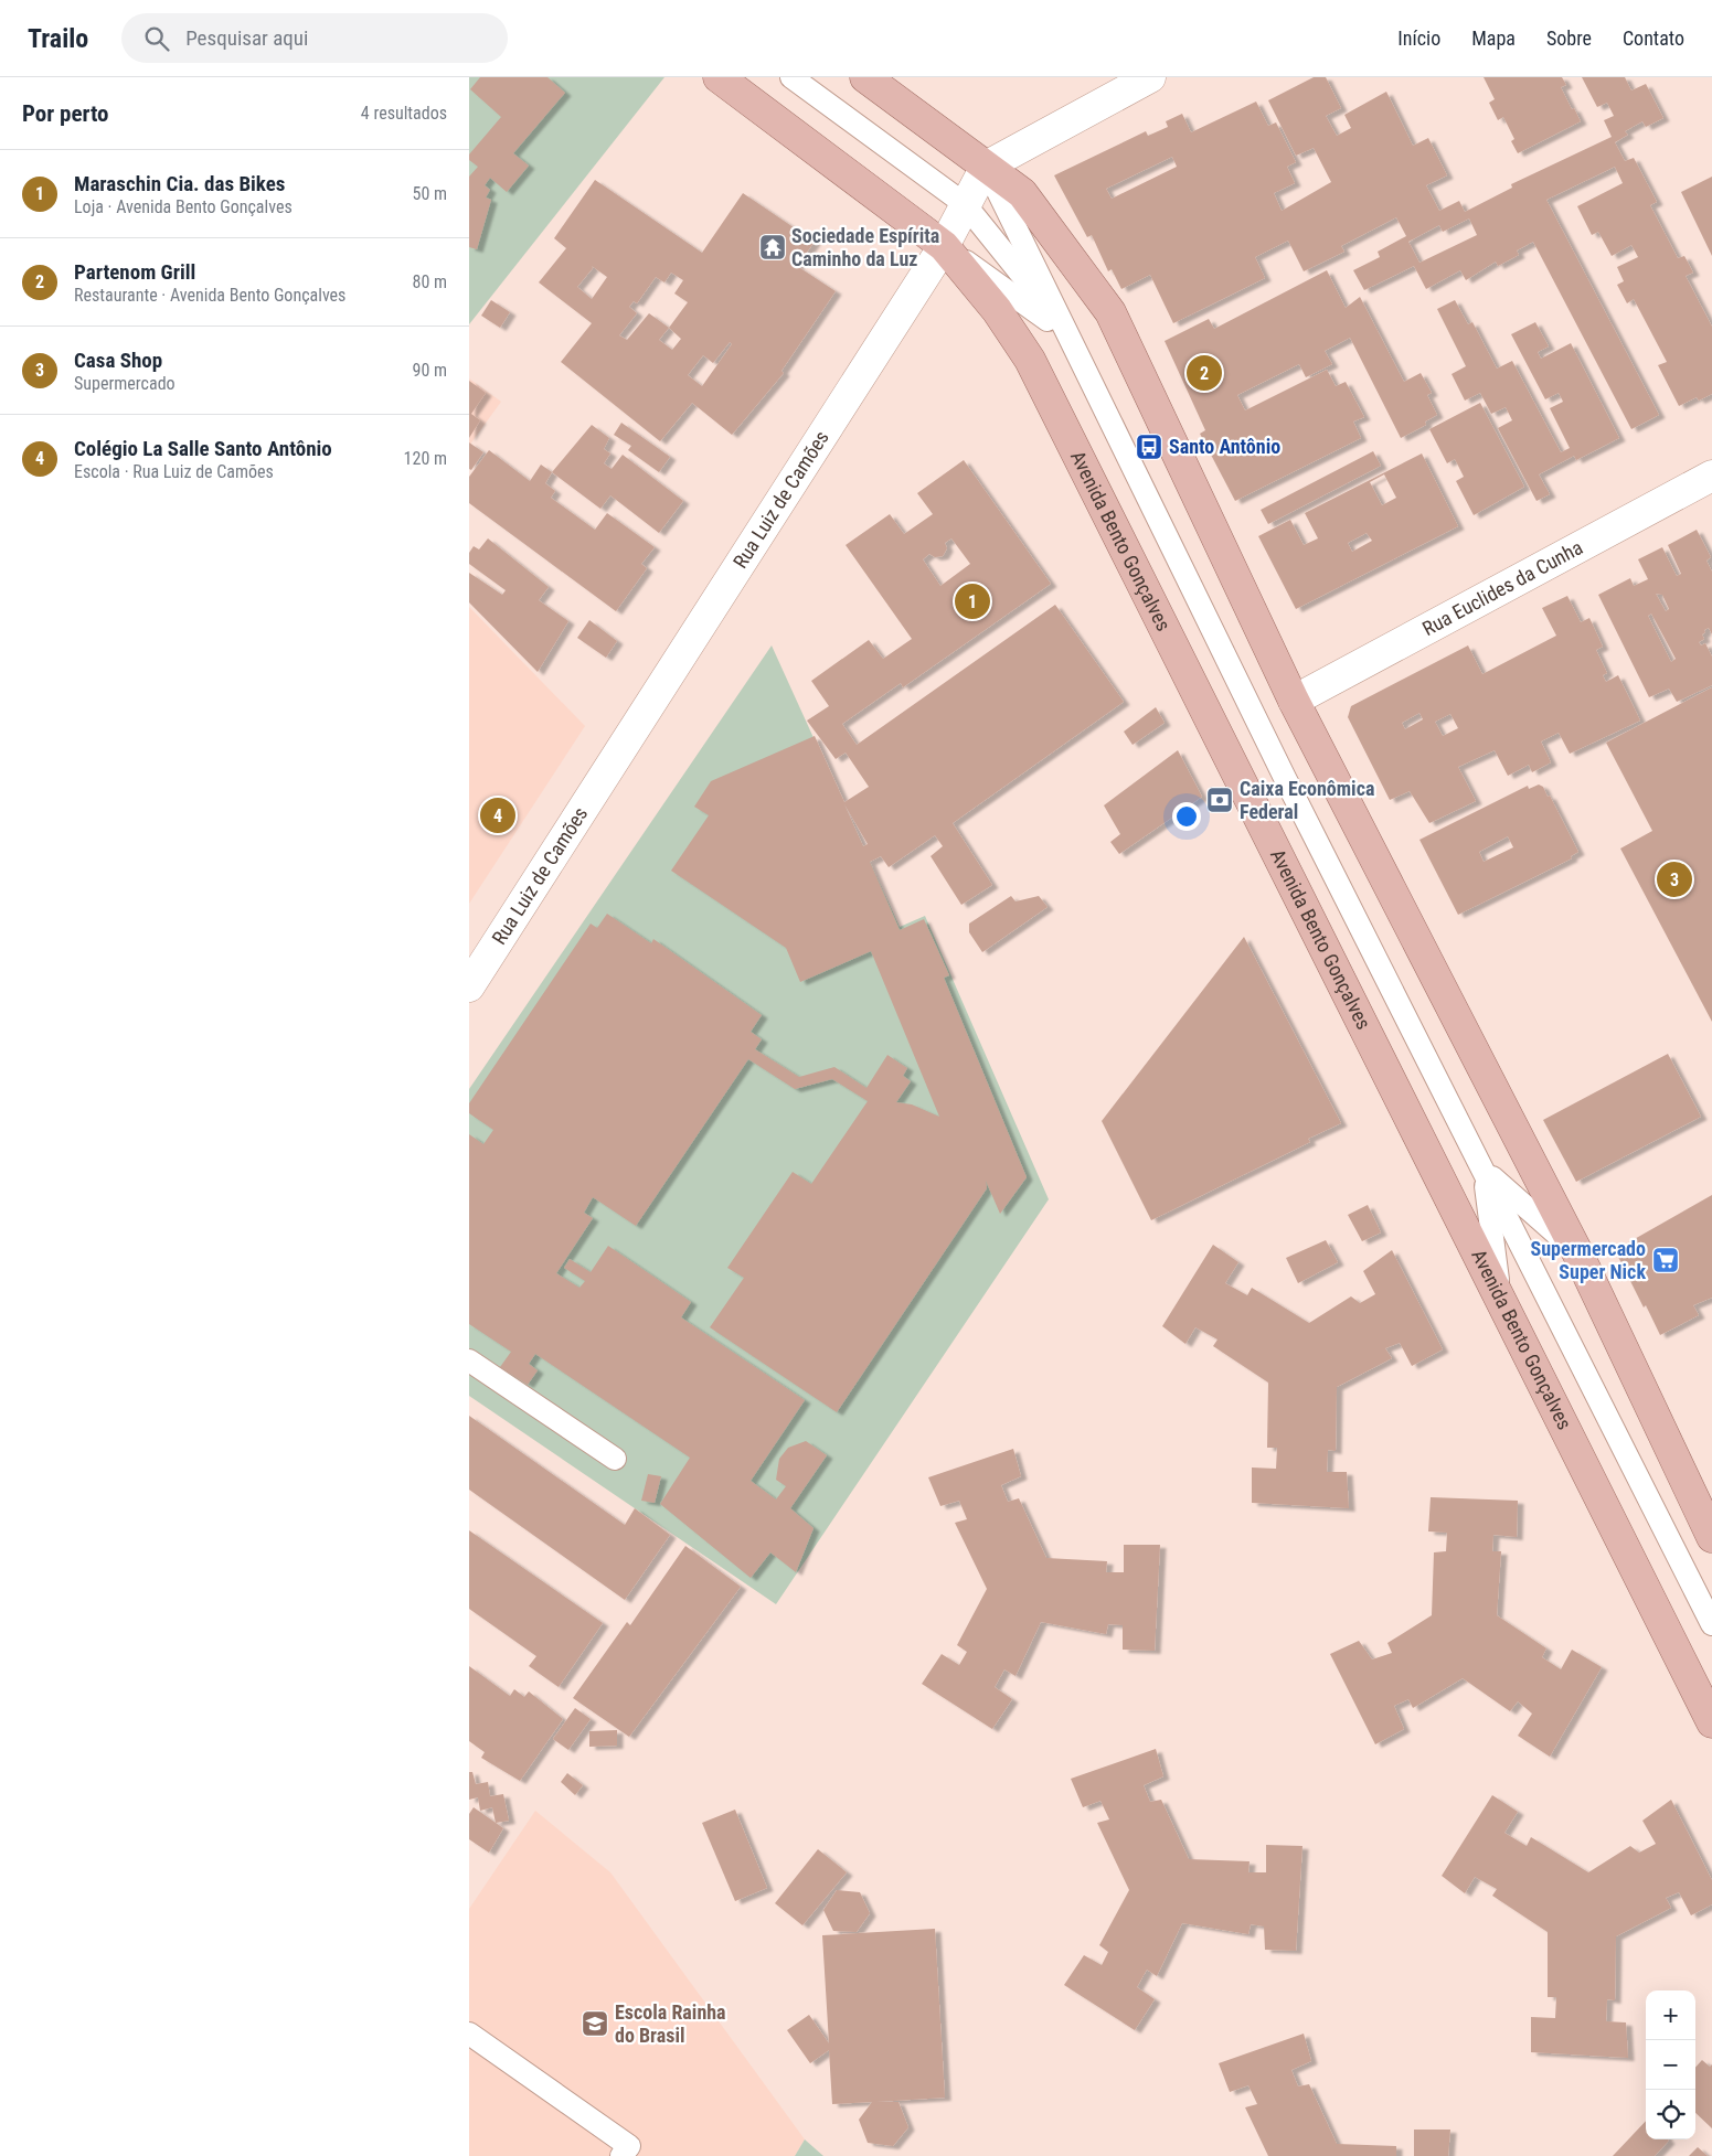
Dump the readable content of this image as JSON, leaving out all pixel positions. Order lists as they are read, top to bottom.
{
  "streets": {
    "main road": ["Avenida Bento Gonçalves"],
    "street": ["Rua Luiz de Camões", "Rua Euclides da Cunha"]
  },
  "crossings": [
    ["Rua Luiz de Camões", "Avenida Bento Gonçalves"]
  ],
  "places": {
    "temple": ["Sociedade Espírita Caminho da Luz"],
    "bus stop": ["Santo Antônio"],
    "bank": ["Caixa Econômica Federal"],
    "supermarket": ["Supermercado Super Nick"],
    "school or university": ["Escola Rainha do Brasil"]
  },
  "page": {
    "header": "Trailo",
    "search": "Pesquisar aqui",
    "nav": [
      "Início",
      "Mapa",
      "Sobre",
      "Contato"
    ],
    "heading": ["Por perto", "4 resultados"],
    "list": [
      {
        "mark": "1",
        "name": "Maraschin Cia. das Bikes",
        "note": "Loja · Avenida Bento Gonçalves",
        "value": "50 m"
      },
      {
        "mark": "2",
        "name": "Partenom Grill",
        "note": "Restaurante · Avenida Bento Gonçalves",
        "value": "80 m"
      },
      {
        "mark": "3",
        "name": "Casa Shop",
        "note": "Supermercado",
        "value": "90 m"
      },
      {
        "mark": "4",
        "name": "Colégio La Salle Santo Antônio",
        "note": "Escola · Rua Luiz de Camões",
        "value": "120 m"
      }
    ],
    "pins": [
      "2",
      "1",
      "4",
      "3"
    ],
    "map_buttons": ["+", "−"]
  }
}
